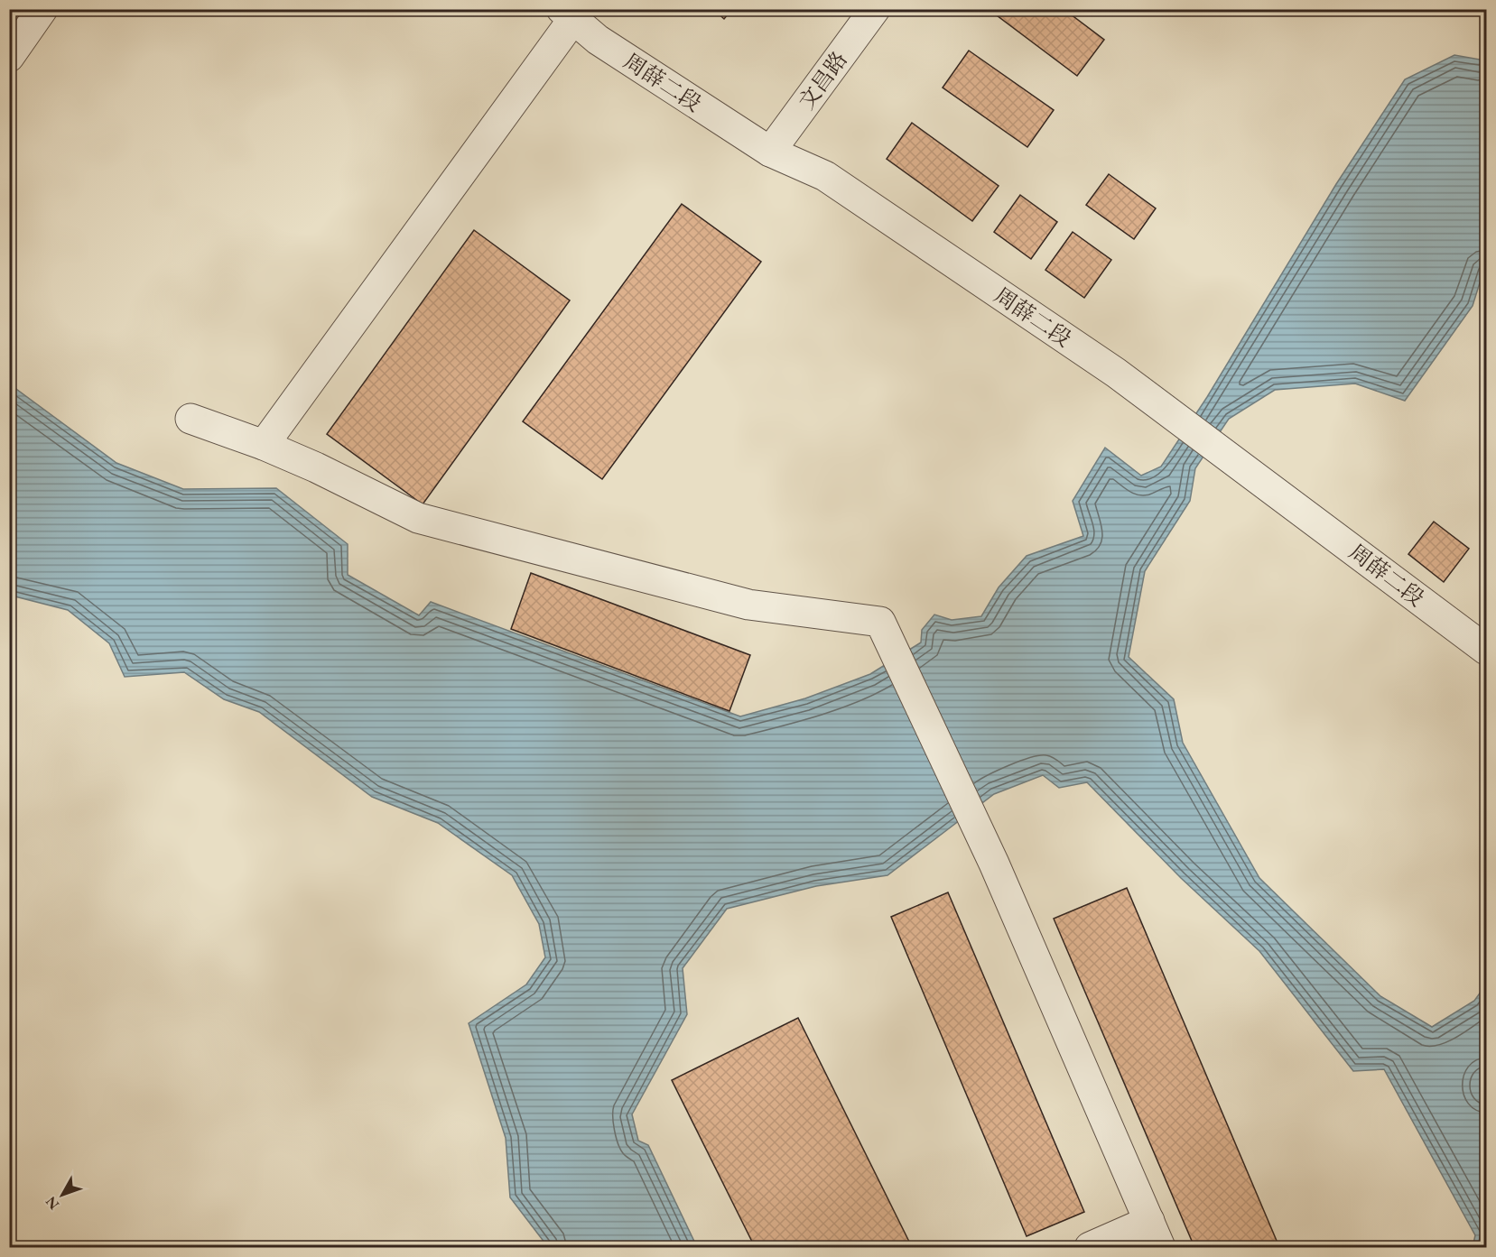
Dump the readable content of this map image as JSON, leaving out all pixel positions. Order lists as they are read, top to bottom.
{
  "streets": {
    "street": ["文昌路", "周薛二段"]
  },
  "crossings": [
    ["文昌路", "周薛二段"]
  ],
  "north": "bottom left"
}
